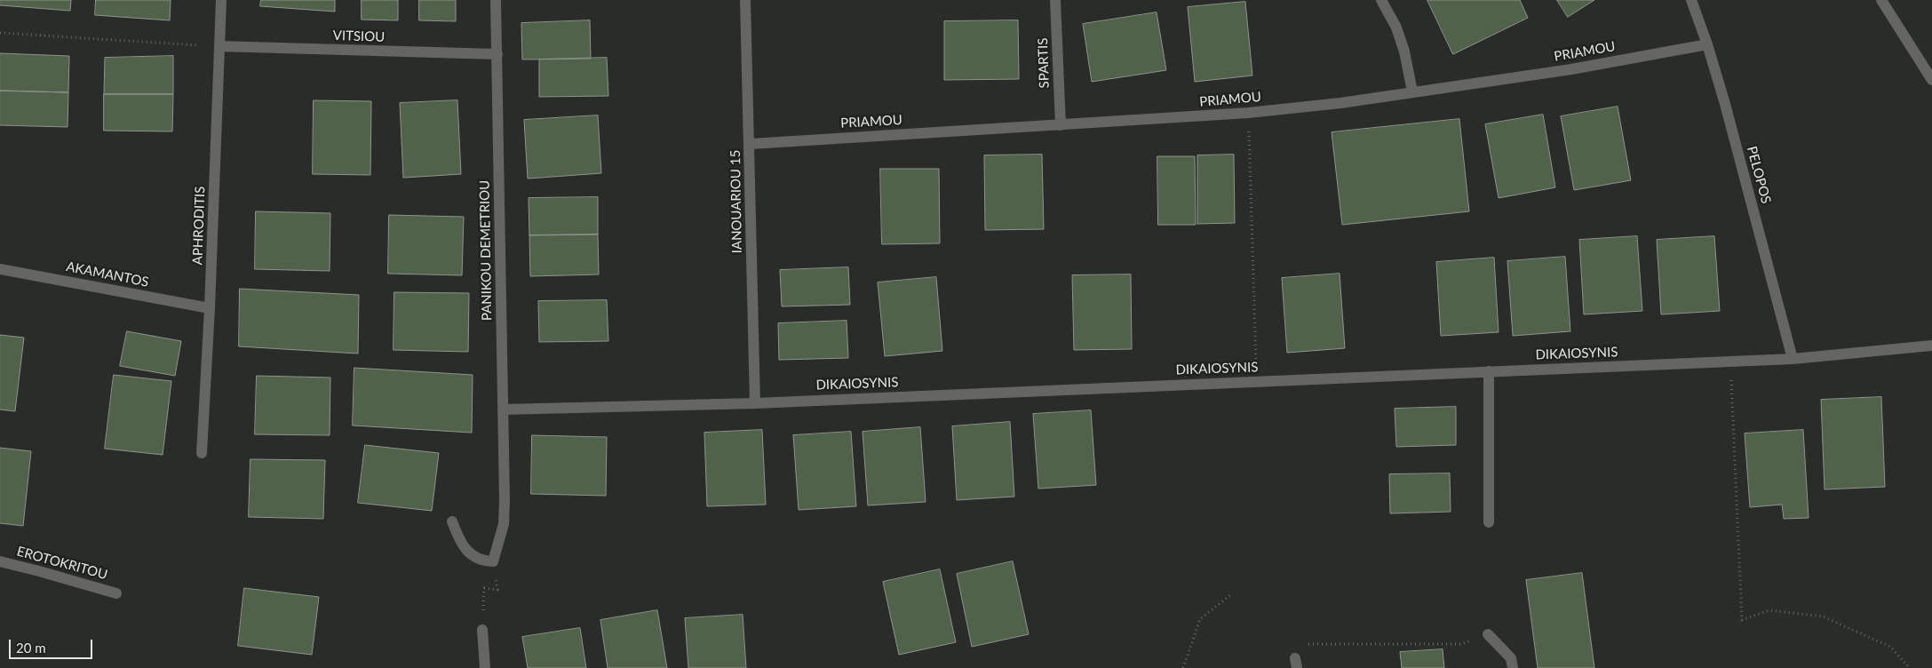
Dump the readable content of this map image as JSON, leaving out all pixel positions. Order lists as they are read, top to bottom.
{
  "streets": {
    "street": [
      "VITSIOU",
      "PRIAMOU",
      "SPARTIS",
      "PELOPOS",
      "IANOUARIOU 15",
      "APHRODITIS",
      "PANIKOU DEMETRIOU",
      "AKAMANTOS",
      "DIKAIOSYNIS",
      "EROTOKRITOU"
    ]
  },
  "crossings": [
    ["VITSIOU", "APHRODITIS"],
    ["VITSIOU", "PANIKOU DEMETRIOU"],
    ["PRIAMOU", "SPARTIS"],
    ["PRIAMOU", "PELOPOS"],
    ["PRIAMOU", "IANOUARIOU 15"],
    ["PELOPOS", "DIKAIOSYNIS"],
    ["IANOUARIOU 15", "DIKAIOSYNIS"],
    ["APHRODITIS", "AKAMANTOS"],
    ["PANIKOU DEMETRIOU", "DIKAIOSYNIS"]
  ],
  "scale_bar": "20 m"
}
